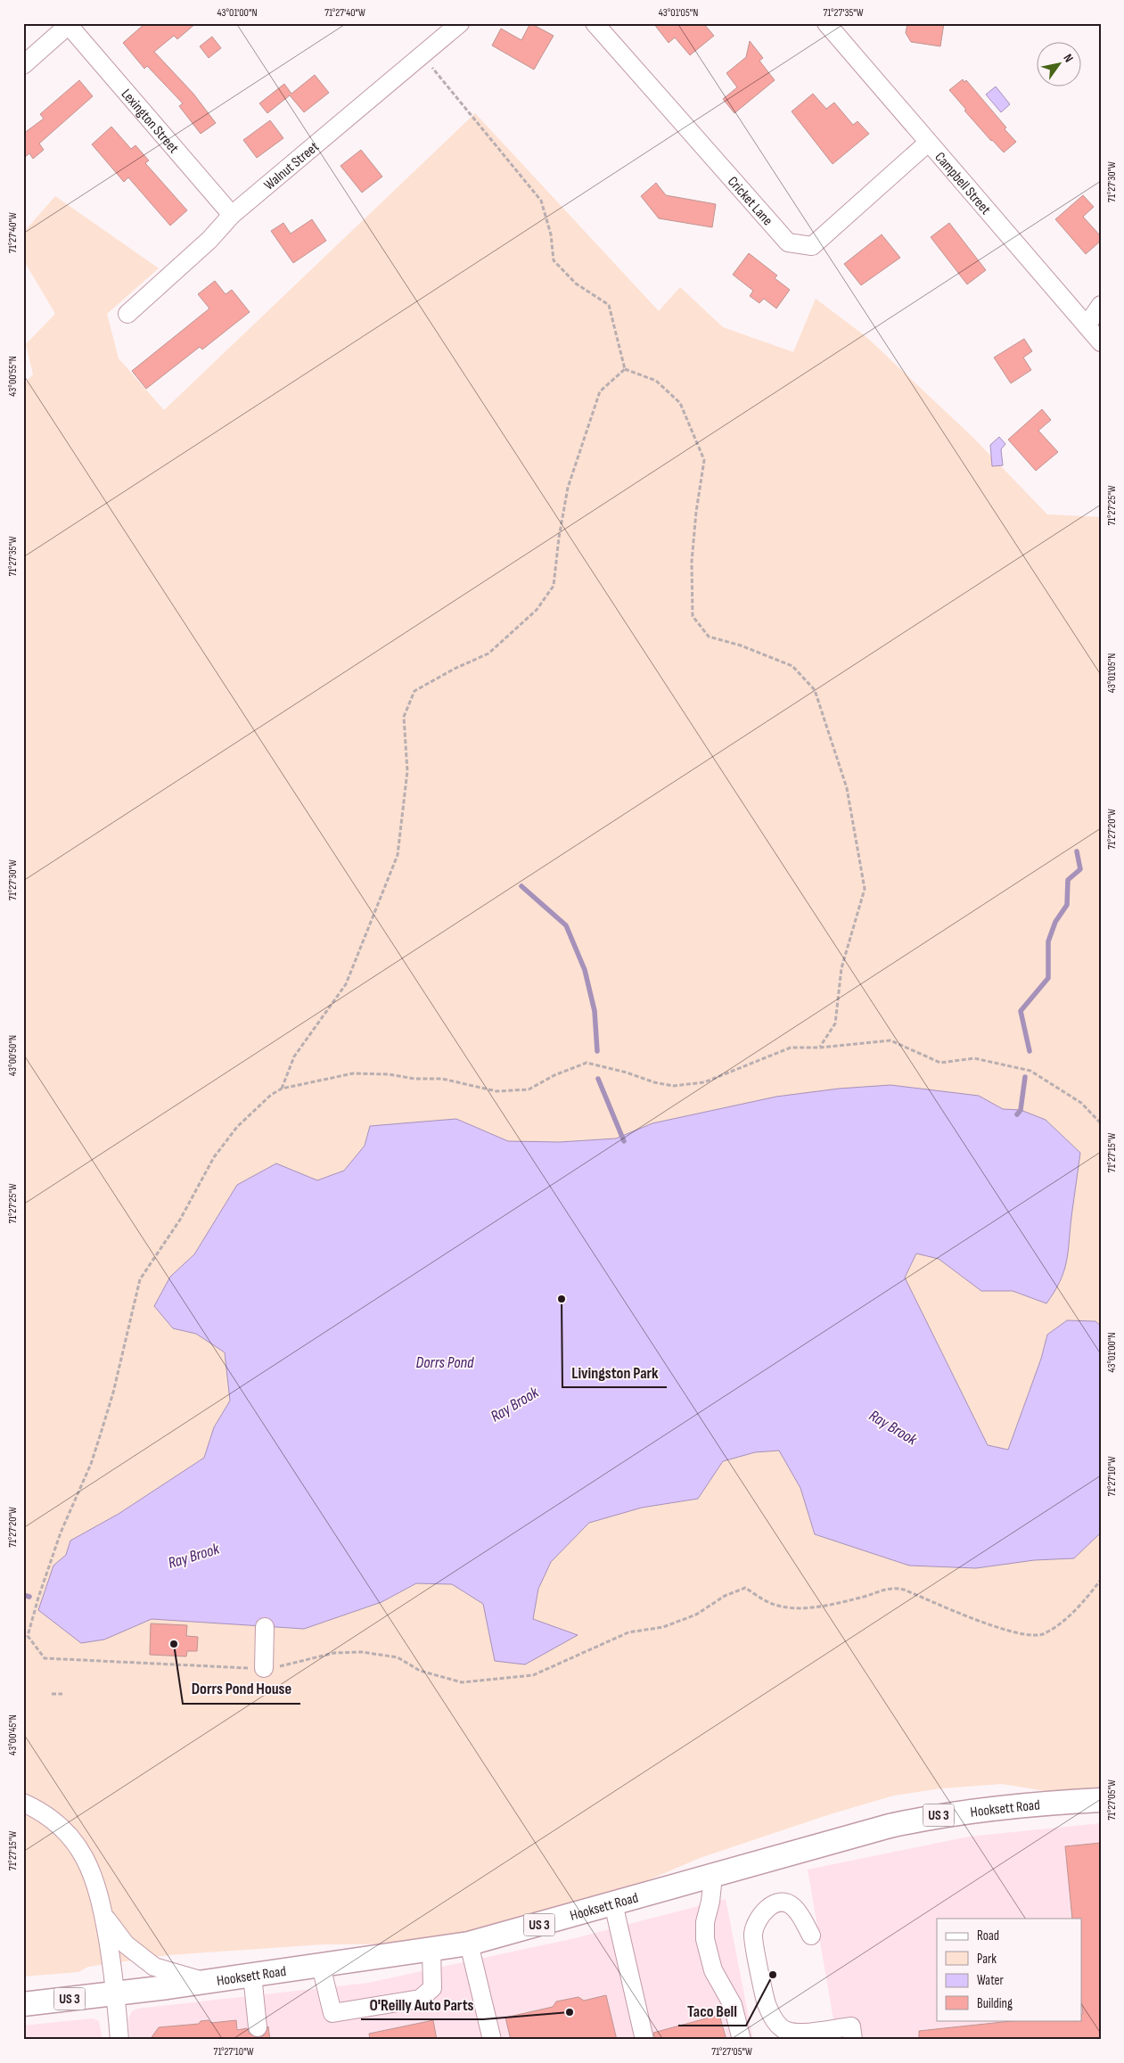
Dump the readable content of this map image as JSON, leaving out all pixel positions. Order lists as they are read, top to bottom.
{
  "streets": {
    "main road": ["Hooksett Road", "US 3"],
    "street": [
      "Lexington Street",
      "Walnut Street",
      "Campbell Street",
      "Cricket Lane"
    ]
  },
  "crossings": [
    ["Lexington Street", "Walnut Street"],
    ["Campbell Street", "Cricket Lane"]
  ],
  "water": ["Dorrs Pond", "Ray Brook"],
  "places": [
    "Livingston Park",
    "Dorrs Pond House",
    "Taco Bell",
    "O'Reilly Auto Parts"
  ],
  "legend": [
    "Road",
    "Park",
    "Water",
    "Building"
  ],
  "north": "top right",
  "coordinates": [
    "43°01'00\"N",
    "71°27'40\"W",
    "43°01'05\"N",
    "71°27'35\"W",
    "71°27'30\"W",
    "43°00'55\"N",
    "71°27'25\"W",
    "71°27'20\"W",
    "43°00'50\"N",
    "71°27'15\"W",
    "71°27'10\"W",
    "43°00'45\"N",
    "71°27'05\"W"
  ]
}
